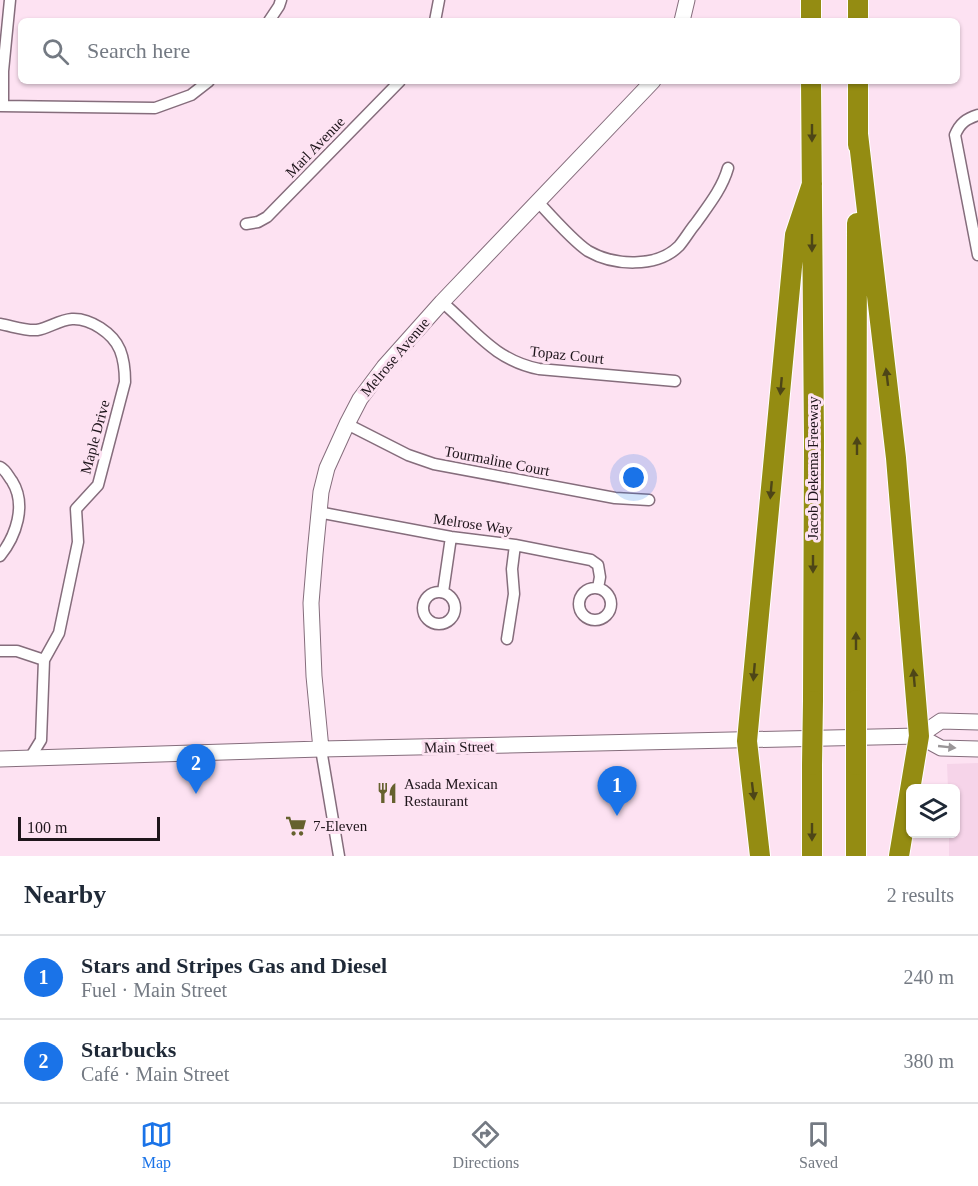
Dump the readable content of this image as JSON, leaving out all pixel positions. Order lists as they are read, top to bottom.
{
  "streets": {
    "highway": ["Jacob Dekema Freeway"],
    "main road": ["Melrose Avenue", "Main Street"],
    "street": [
      "Marl Avenue",
      "Topaz Court",
      "Maple Drive",
      "Tourmaline Court",
      "Melrose Way"
    ]
  },
  "crossings": [
    ["Topaz Court", "Melrose Avenue"],
    ["Melrose Avenue", "Tourmaline Court"],
    ["Melrose Avenue", "Melrose Way"],
    ["Melrose Avenue", "Main Street"],
    ["Maple Drive", "Main Street"]
  ],
  "places": {
    "restaurant": ["Asada Mexican Restaurant"],
    "supermarket": ["7-Eleven"]
  },
  "scale_bar": "100 m",
  "page": {
    "search": "Search here",
    "pins": ["2", "1"],
    "scale": "100 m",
    "heading": ["Nearby", "2 results"],
    "list": [
      {
        "mark": "1",
        "name": "Stars and Stripes Gas and Diesel",
        "note": "Fuel · Main Street",
        "value": "240 m"
      },
      {
        "mark": "2",
        "name": "Starbucks",
        "note": "Café · Main Street",
        "value": "380 m"
      }
    ],
    "nav": ["Map", "Directions", "Saved"]
  }
}
